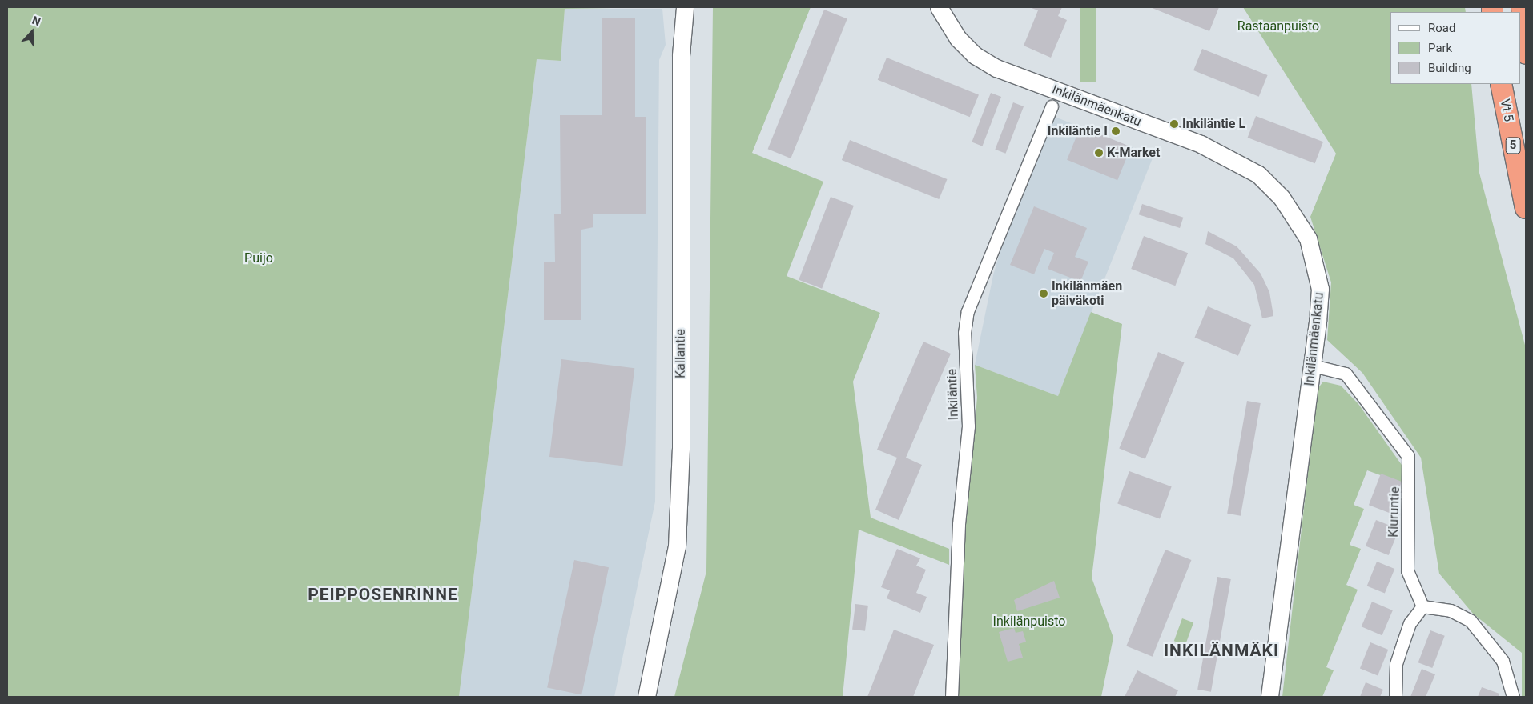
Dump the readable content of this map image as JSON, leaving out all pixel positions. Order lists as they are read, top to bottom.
{
  "streets": {
    "highway": ["Vt 5", "5"],
    "street": [
      "Inkilänmäenkatu",
      "Kallantie",
      "Inkiläntie",
      "Kiuruntie"
    ]
  },
  "crossings": [
    ["Inkilänmäenkatu", "Kiuruntie"]
  ],
  "districts": ["PEIPPOSENRINNE", "INKILÄNMÄKI"],
  "parks": ["Rastaanpuisto", "Puijo", "Inkilänpuisto"],
  "places": [
    "Inkiläntie L",
    "Inkiläntie I",
    "K-Market",
    "Inkilänmäen päiväkoti"
  ],
  "legend": ["Road", "Park", "Building"],
  "north": "top"
}
